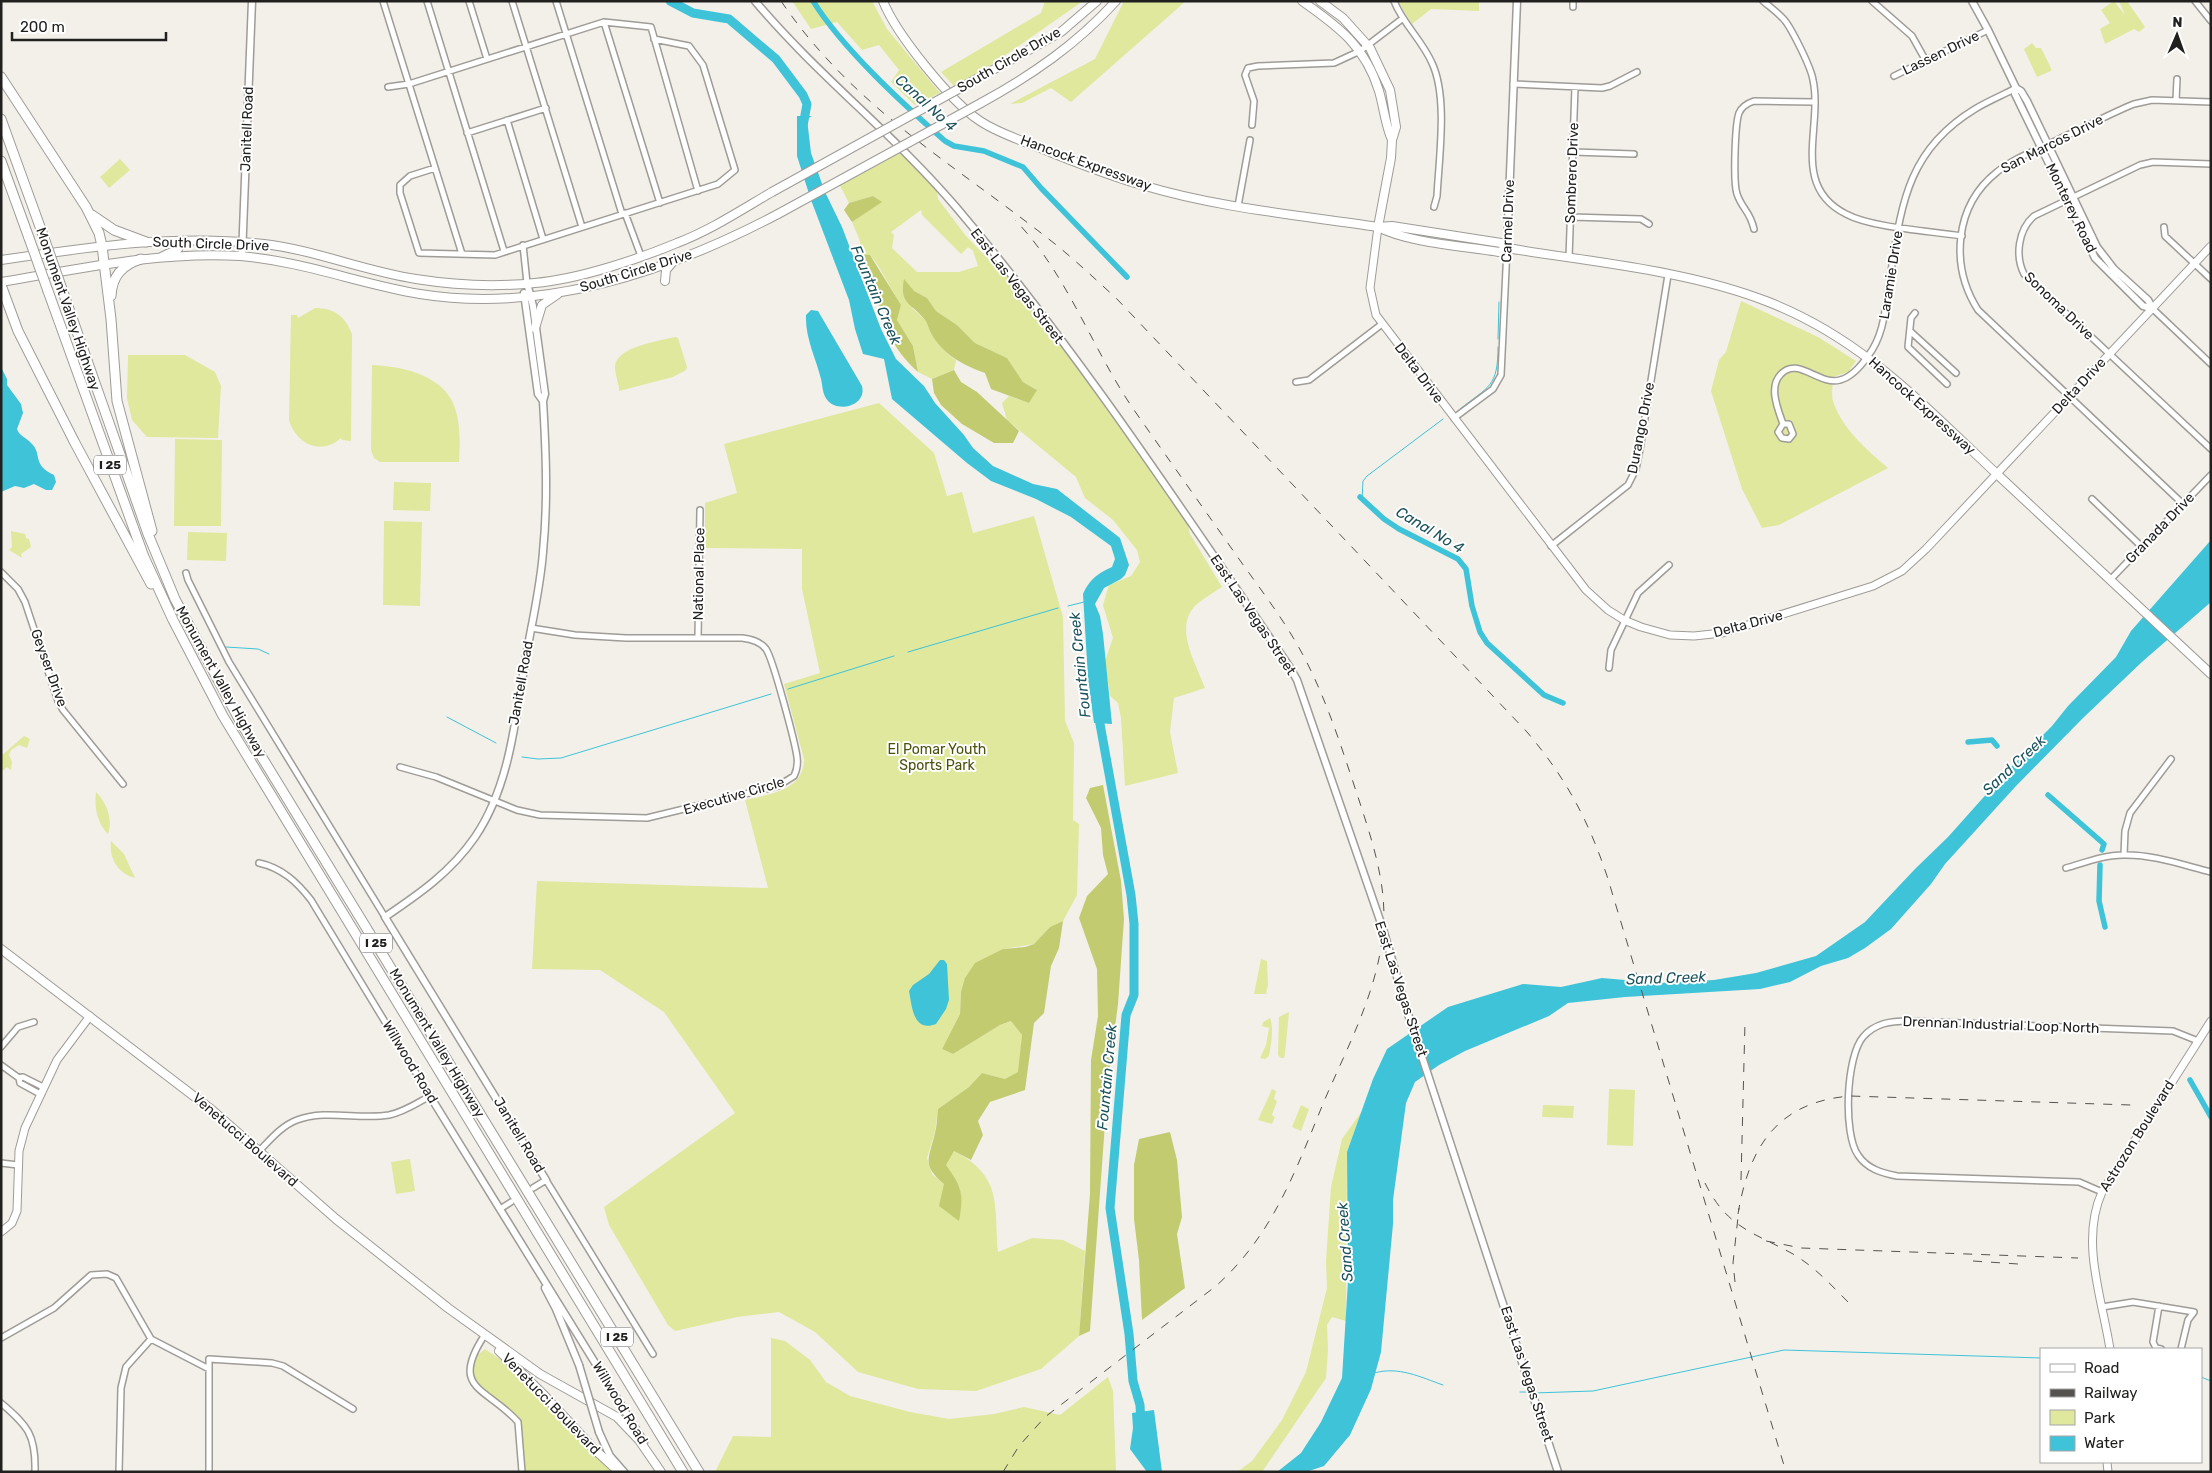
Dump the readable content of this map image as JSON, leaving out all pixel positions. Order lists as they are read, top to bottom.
{
  "streets": {
    "highway": ["Monument Valley Highway", "I 25"],
    "main road": [
      "South Circle Drive",
      "Hancock Expressway",
      "Delta Drive",
      "Astrozon Boulevard",
      "Venetucci Boulevard"
    ],
    "street": [
      "Lassen Drive",
      "Janitell Road",
      "San Marcos Drive",
      "Sombrero Drive",
      "Monterey Road",
      "Carmel Drive",
      "Laramie Drive",
      "East Las Vegas Street",
      "Sonoma Drive",
      "Durango Drive",
      "Granada Drive",
      "National Place",
      "Geyser Drive",
      "Executive Circle",
      "Drennan Industrial Loop North",
      "Willwood Road"
    ]
  },
  "crossings": [
    ["Lassen Drive", "Monterey Road"],
    ["South Circle Drive", "Janitell Road"],
    ["Janitell Road", "Executive Circle"],
    ["San Marcos Drive", "Monterey Road"],
    ["San Marcos Drive", "Delta Drive"],
    ["San Marcos Drive", "Granada Drive"],
    ["Hancock Expressway", "Sombrero Drive"],
    ["Hancock Expressway", "Carmel Drive"],
    ["Hancock Expressway", "Laramie Drive"],
    ["Hancock Expressway", "Delta Drive"],
    ["Hancock Expressway", "Durango Drive"],
    ["Hancock Expressway", "Granada Drive"],
    ["Monterey Road", "Laramie Drive"],
    ["Monterey Road", "Sonoma Drive"],
    ["Monterey Road", "Delta Drive"],
    ["Carmel Drive", "Delta Drive"],
    ["Sonoma Drive", "Delta Drive"],
    ["Delta Drive", "Durango Drive"],
    ["National Place", "Executive Circle"],
    ["Drennan Industrial Loop North", "Astrozon Boulevard"],
    ["Willwood Road", "Venetucci Boulevard"]
  ],
  "water": ["Canal No 4", "Fountain Creek", "Sand Creek"],
  "parks": ["El Pomar Youth Sports Park"],
  "legend": [
    "Road",
    "Railway",
    "Park",
    "Water"
  ],
  "scale_bar": "200 m",
  "north": "top"
}
